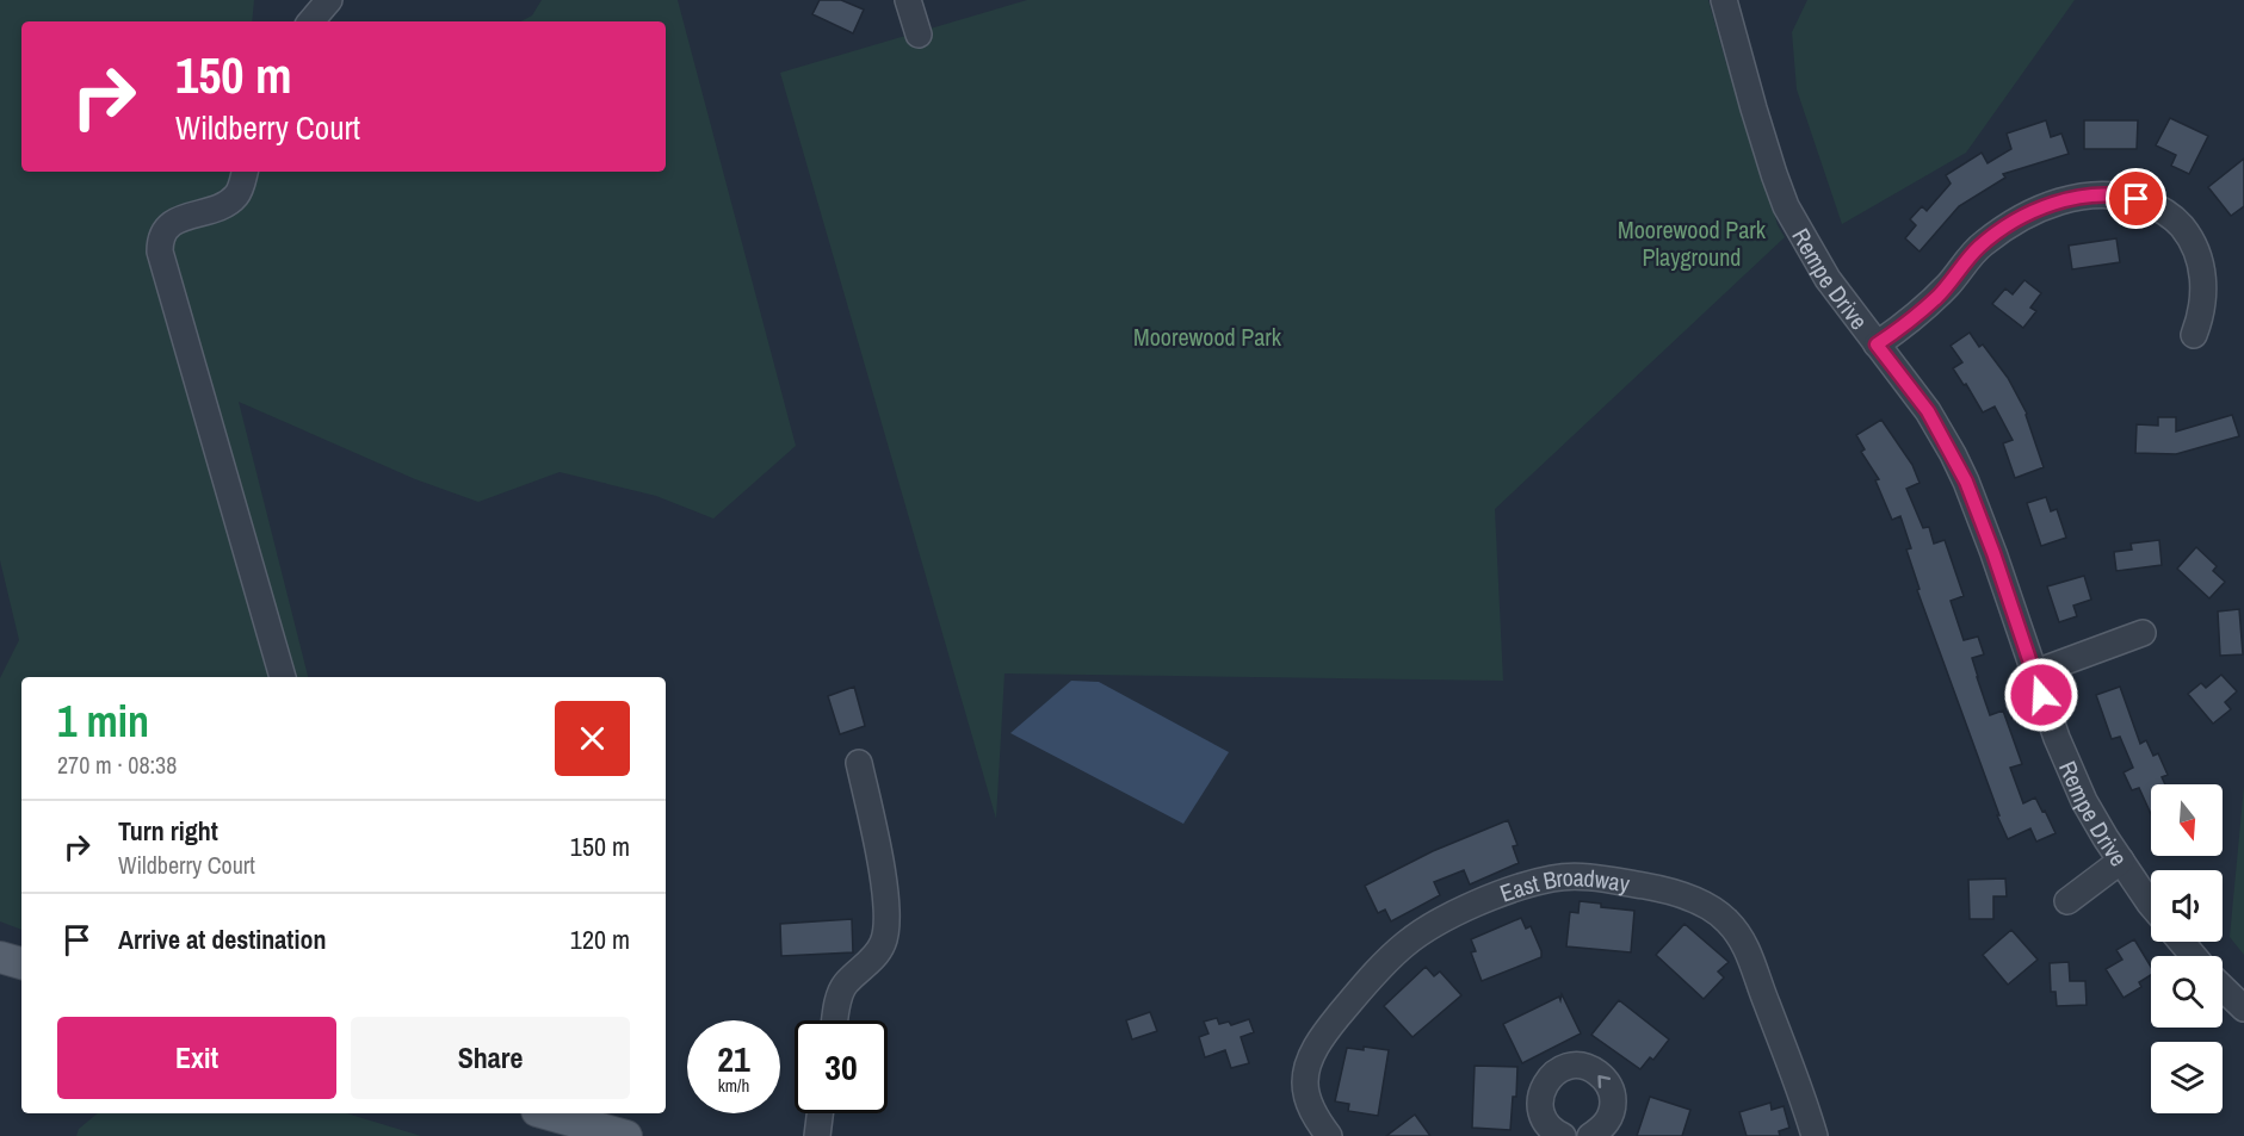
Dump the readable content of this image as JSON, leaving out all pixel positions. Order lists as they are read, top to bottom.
{
  "streets": {
    "street": ["Rempe Drive", "East Broadway"]
  },
  "parks": ["Moorewood Park Playground", "Moorewood Park"],
  "north": "bottom",
  "page": {
    "turn": ["150 m", "Wildberry Court"],
    "heading": ["1 min", "270 m · 08:38"],
    "list": [
      {
        "name": "Turn right",
        "note": "Wildberry Court",
        "value": "150 m"
      },
      {
        "name": "Arrive at destination",
        "value": "120 m"
      }
    ],
    "buttons": ["Exit", "Share"],
    "speed": "21 km/h",
    "limit": "30"
  }
}
